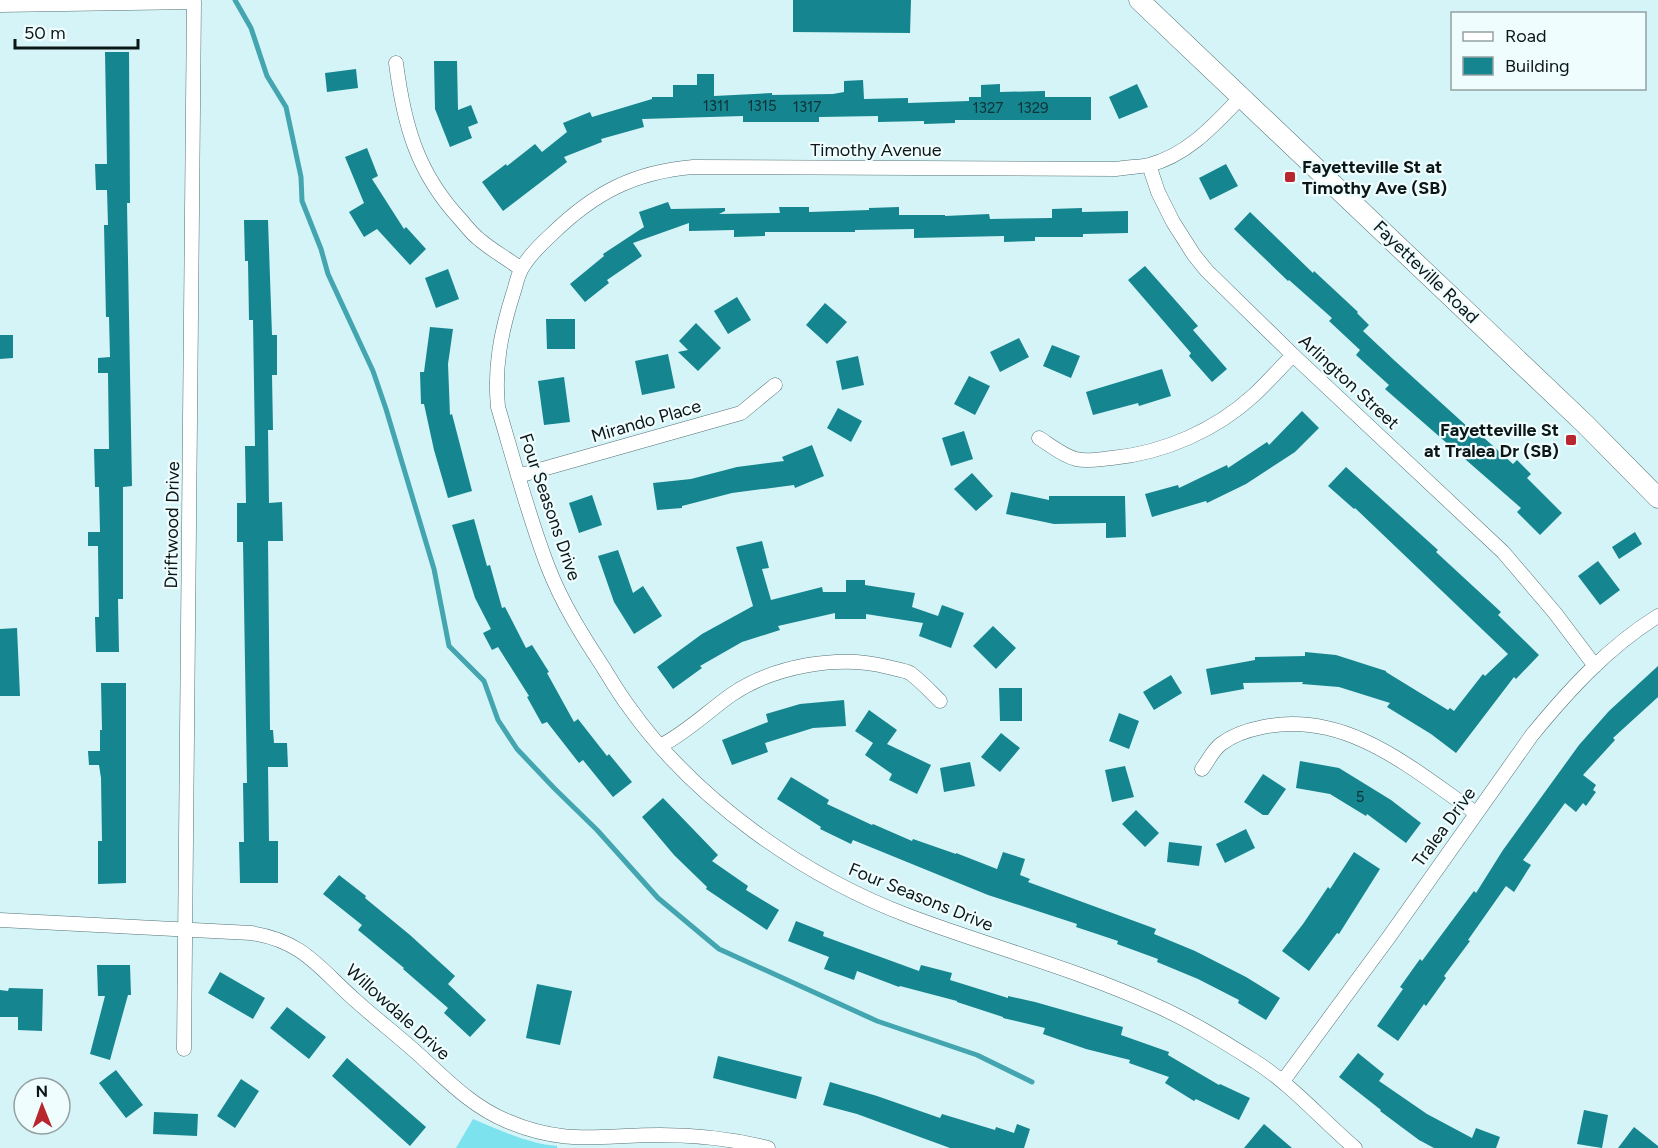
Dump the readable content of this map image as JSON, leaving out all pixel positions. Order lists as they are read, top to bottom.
{
  "streets": {
    "main road": ["Fayetteville Road"],
    "street": [
      "Timothy Avenue",
      "Arlington Street",
      "Mirando Place",
      "Four Seasons Drive",
      "Driftwood Drive",
      "Tralea Drive",
      "Willowdale Drive"
    ]
  },
  "crossings": [
    ["Timothy Avenue", "Fayetteville Road"],
    ["Timothy Avenue", "Arlington Street"],
    ["Timothy Avenue", "Four Seasons Drive"],
    ["Arlington Street", "Tralea Drive"],
    ["Mirando Place", "Four Seasons Drive"],
    ["Four Seasons Drive", "Tralea Drive"],
    ["Driftwood Drive", "Willowdale Drive"]
  ],
  "places": {
    "transit": ["Fayetteville St at Timothy Ave (SB)", "Fayetteville St at Tralea Dr (SB)"]
  },
  "house_numbers": [
    "1311",
    "1315",
    "1317",
    "1327",
    "1329",
    "5"
  ],
  "legend": ["Road", "Building"],
  "scale_bar": "50 m",
  "north": "top"
}
